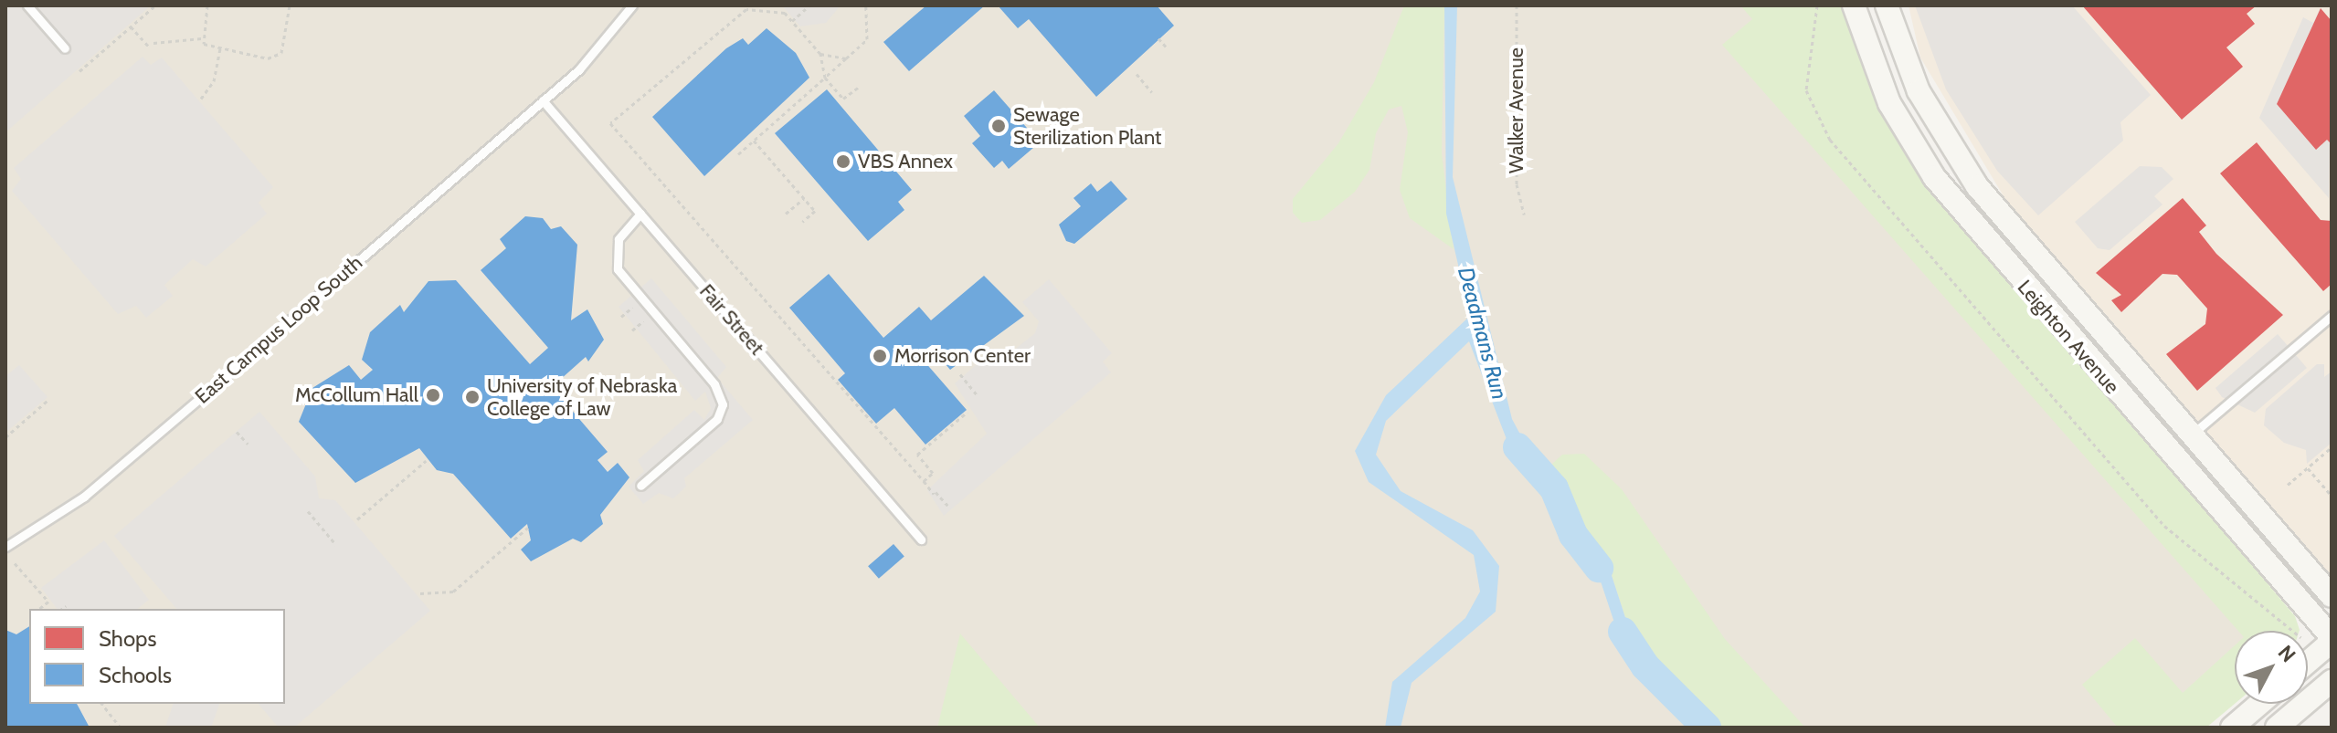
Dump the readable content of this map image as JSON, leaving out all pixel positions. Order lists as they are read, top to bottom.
{
  "streets": {
    "main road": ["Leighton Avenue"],
    "lane": ["Fair Street", "East Campus Loop South"],
    "path": ["Walker Avenue"]
  },
  "crossings": [
    ["Fair Street", "East Campus Loop South"]
  ],
  "water": ["Deadmans Run"],
  "places": [
    "Sewage Sterilization Plant",
    "VBS Annex",
    "Morrison Center",
    "McCollum Hall",
    "University of Nebraska College of Law"
  ],
  "legend": ["Shops", "Schools"],
  "north": "top right"
}
